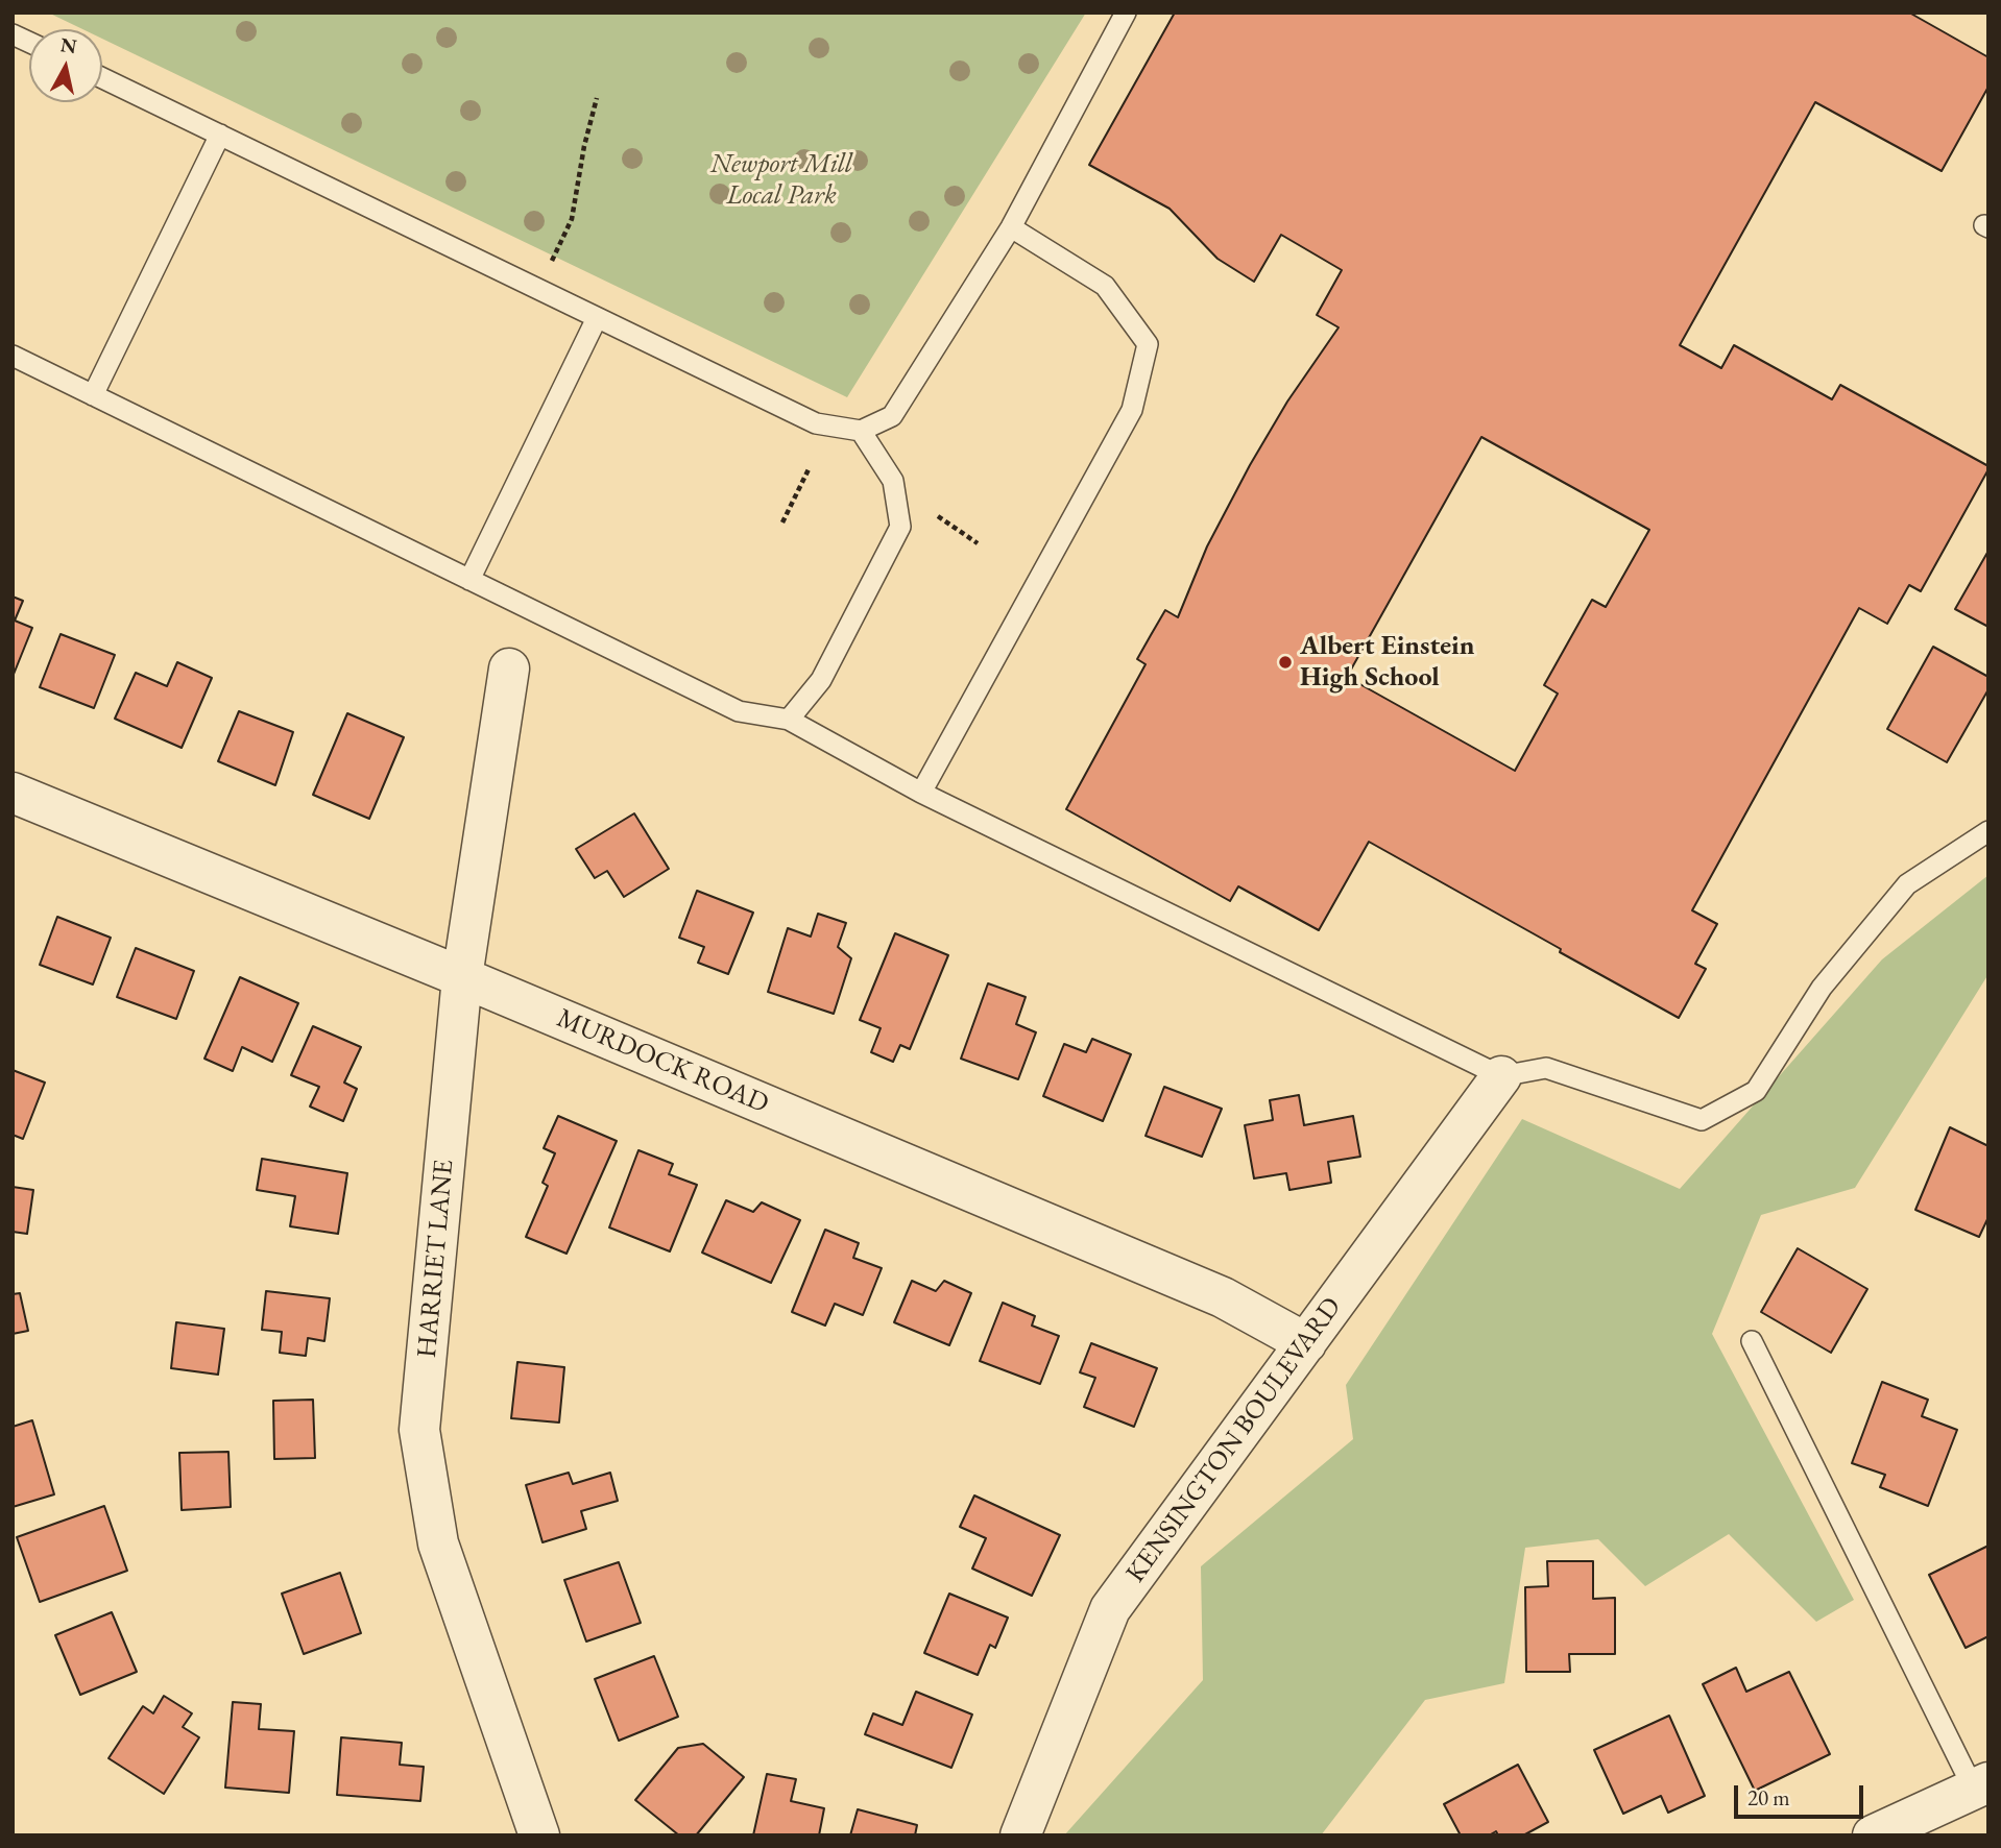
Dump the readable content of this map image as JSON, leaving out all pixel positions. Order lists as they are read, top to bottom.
{
  "streets": {
    "street": ["MURDOCK ROAD", "HARRIET LANE", "KENSINGTON BOULEVARD"]
  },
  "crossings": [
    ["MURDOCK ROAD", "HARRIET LANE"],
    ["MURDOCK ROAD", "KENSINGTON BOULEVARD"]
  ],
  "parks": ["Newport Mill Local Park"],
  "places": ["Albert Einstein High School"],
  "scale_bar": "20 m",
  "north": "top"
}
